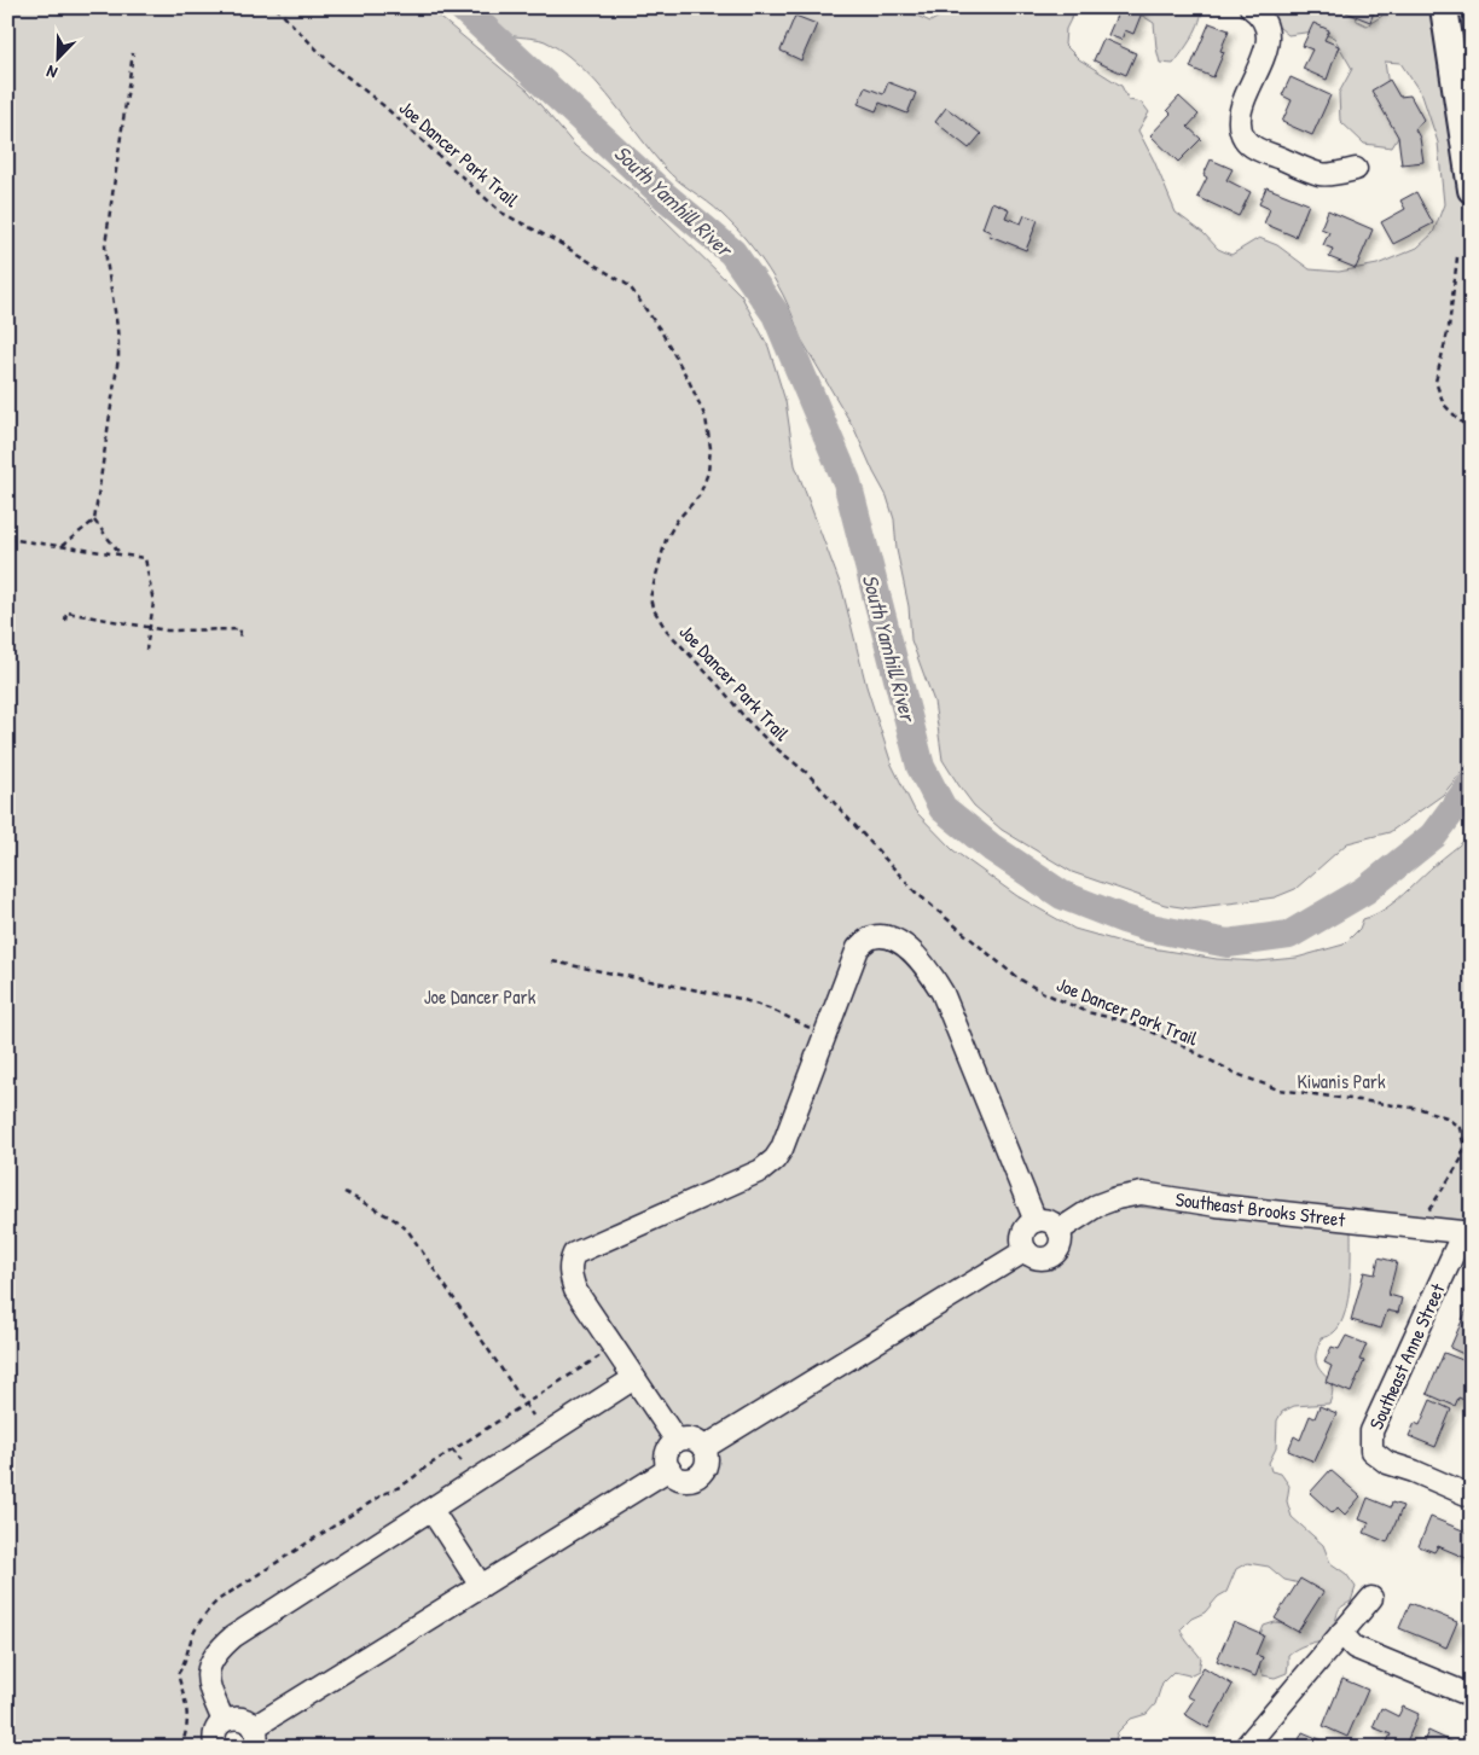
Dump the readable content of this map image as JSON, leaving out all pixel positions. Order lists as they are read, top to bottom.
{
  "streets": {
    "street": ["Southeast Brooks Street", "Southeast Anne Street"],
    "path": ["Joe Dancer Park Trail"]
  },
  "crossings": [
    ["Joe Dancer Park Trail", "Southeast Brooks Street"],
    ["Southeast Brooks Street", "Southeast Anne Street"]
  ],
  "water": ["South Yamhill River"],
  "parks": ["Joe Dancer Park", "Kiwanis Park"],
  "north": "bottom left"
}
